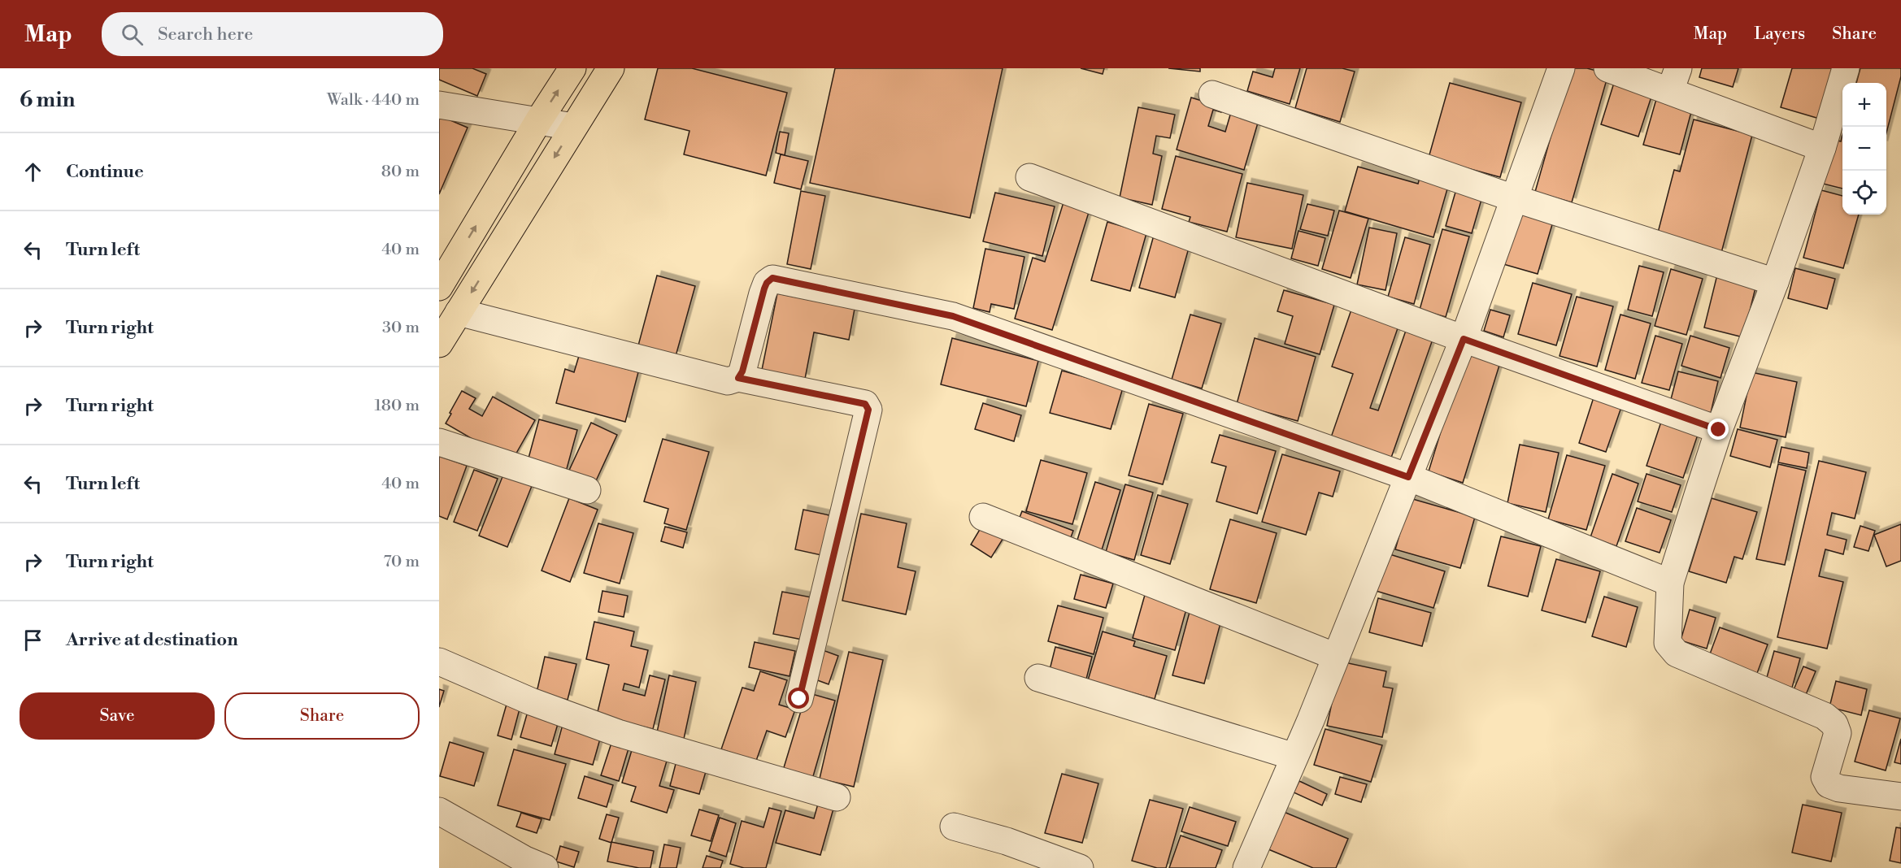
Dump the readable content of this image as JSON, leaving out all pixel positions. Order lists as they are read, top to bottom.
{
  "page": {
    "header": "Map",
    "search": "Search here",
    "nav": ["Map", "Layers", "Share"],
    "heading": ["6 min", "Walk · 440 m"],
    "map_buttons": ["+", "−"],
    "list": [
      ["Continue", "80 m"],
      ["Turn left", "40 m"],
      ["Turn right", "30 m"],
      ["Turn right", "180 m"],
      ["Turn left", "40 m"],
      ["Turn right", "70 m"],
      "Arrive at destination"
    ],
    "buttons": ["Save", "Share"]
  }
}
